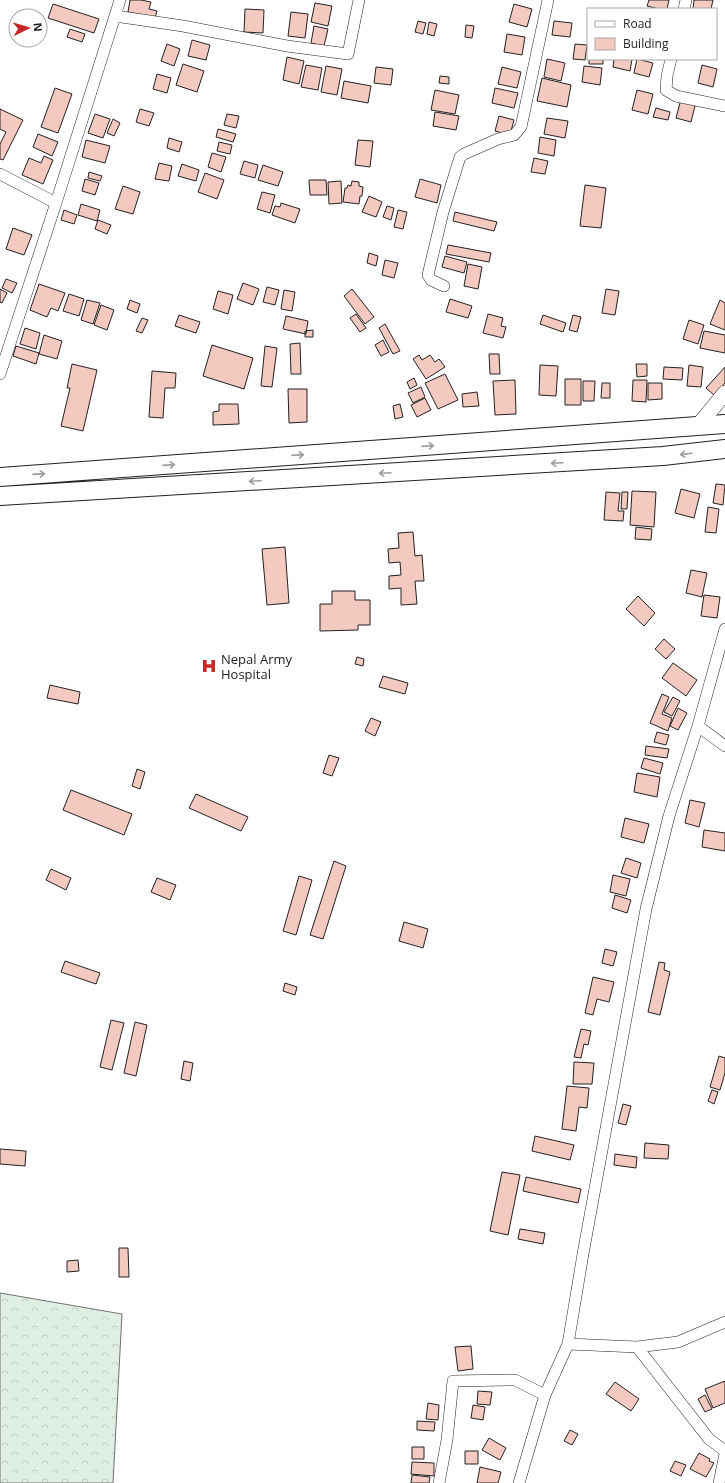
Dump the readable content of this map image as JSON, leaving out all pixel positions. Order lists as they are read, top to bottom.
{
  "places": {
    "hospital": ["Nepal Army Hospital"]
  },
  "legend": ["Road", "Building"],
  "north": "right"
}
